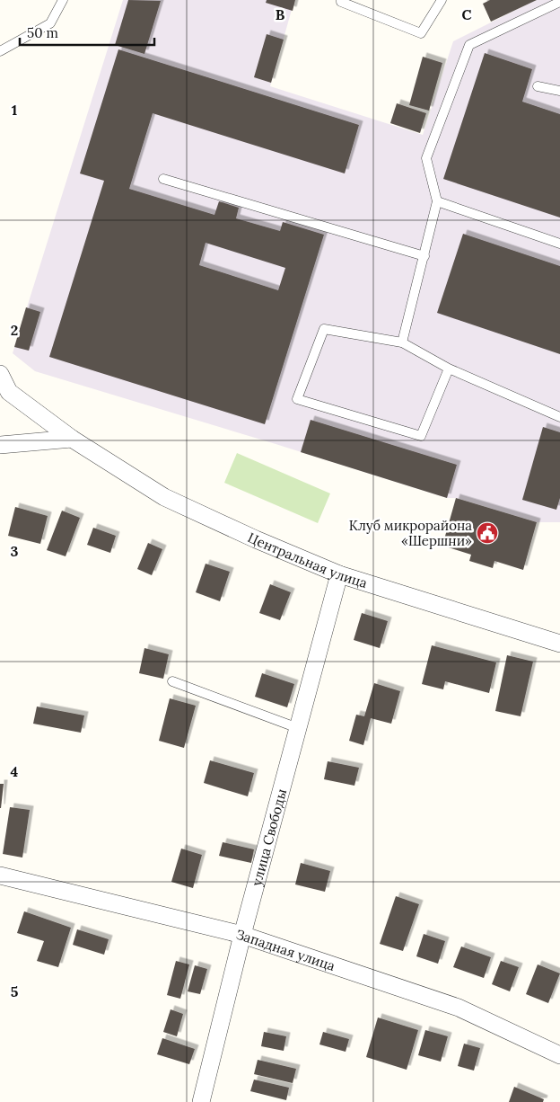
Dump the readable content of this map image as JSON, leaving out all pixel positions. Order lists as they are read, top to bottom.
{
  "streets": {
    "street": ["Центральная улица", "улица Свободы", "Западная улица"]
  },
  "crossings": [
    ["Центральная улица", "улица Свободы"],
    ["улица Свободы", "Западная улица"]
  ],
  "places": {
    "public building": ["Клуб микрорайона «Шершни»"]
  },
  "scale_bar": "50 m",
  "grid": {
    "columns": ["B", "C"],
    "rows": [
      "1",
      "2",
      "3",
      "4",
      "5"
    ]
  }
}
